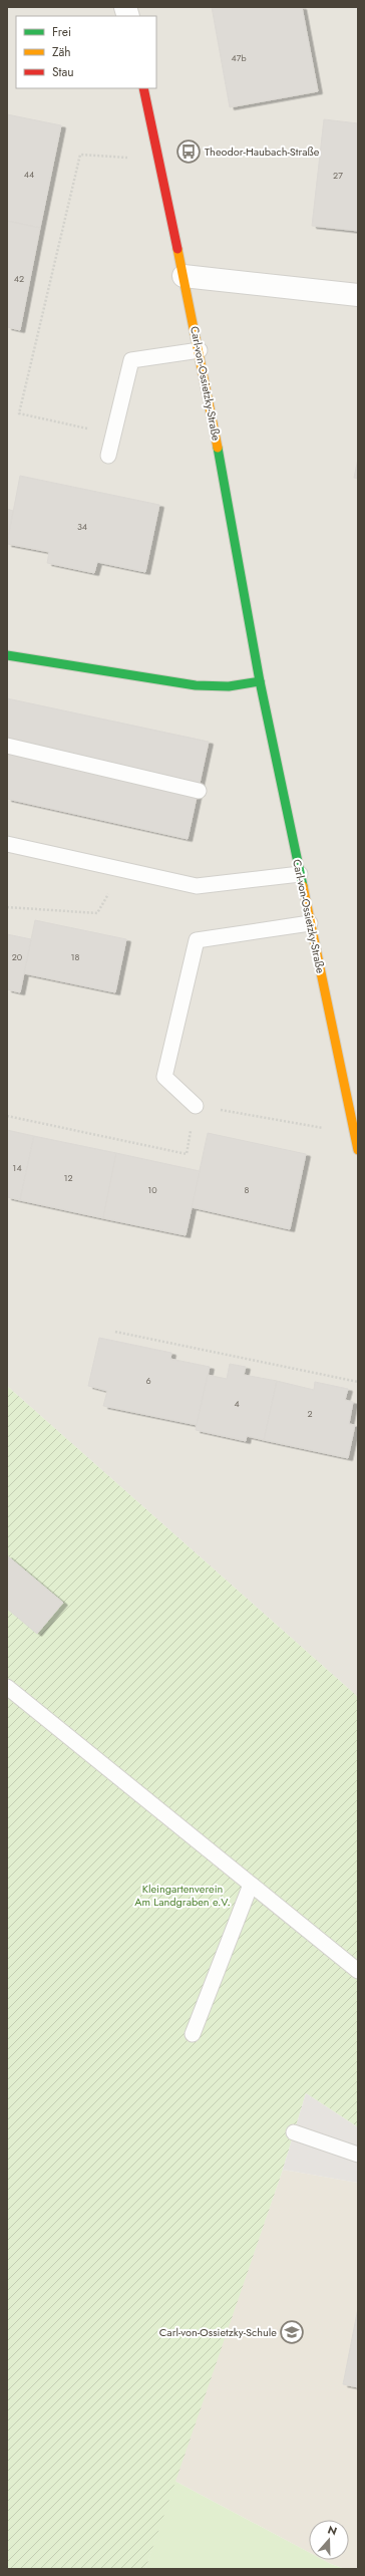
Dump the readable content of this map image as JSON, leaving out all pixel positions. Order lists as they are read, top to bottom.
{
  "streets": {
    "street": ["Carl-von-Ossietzky-Straße"]
  },
  "parks": ["Kleingartenverein Am Landgraben e.V."],
  "places": {
    "bus stop": ["Theodor-Haubach-Straße"],
    "school or university": ["Carl-von-Ossietzky-Schule"]
  },
  "house_numbers": [
    "47b",
    "44",
    "27",
    "42",
    "34",
    "20",
    "18",
    "14",
    "12",
    "10",
    "8",
    "6",
    "4",
    "2"
  ],
  "legend": ["Frei", "Zäh", "Stau"],
  "north": "top"
}
